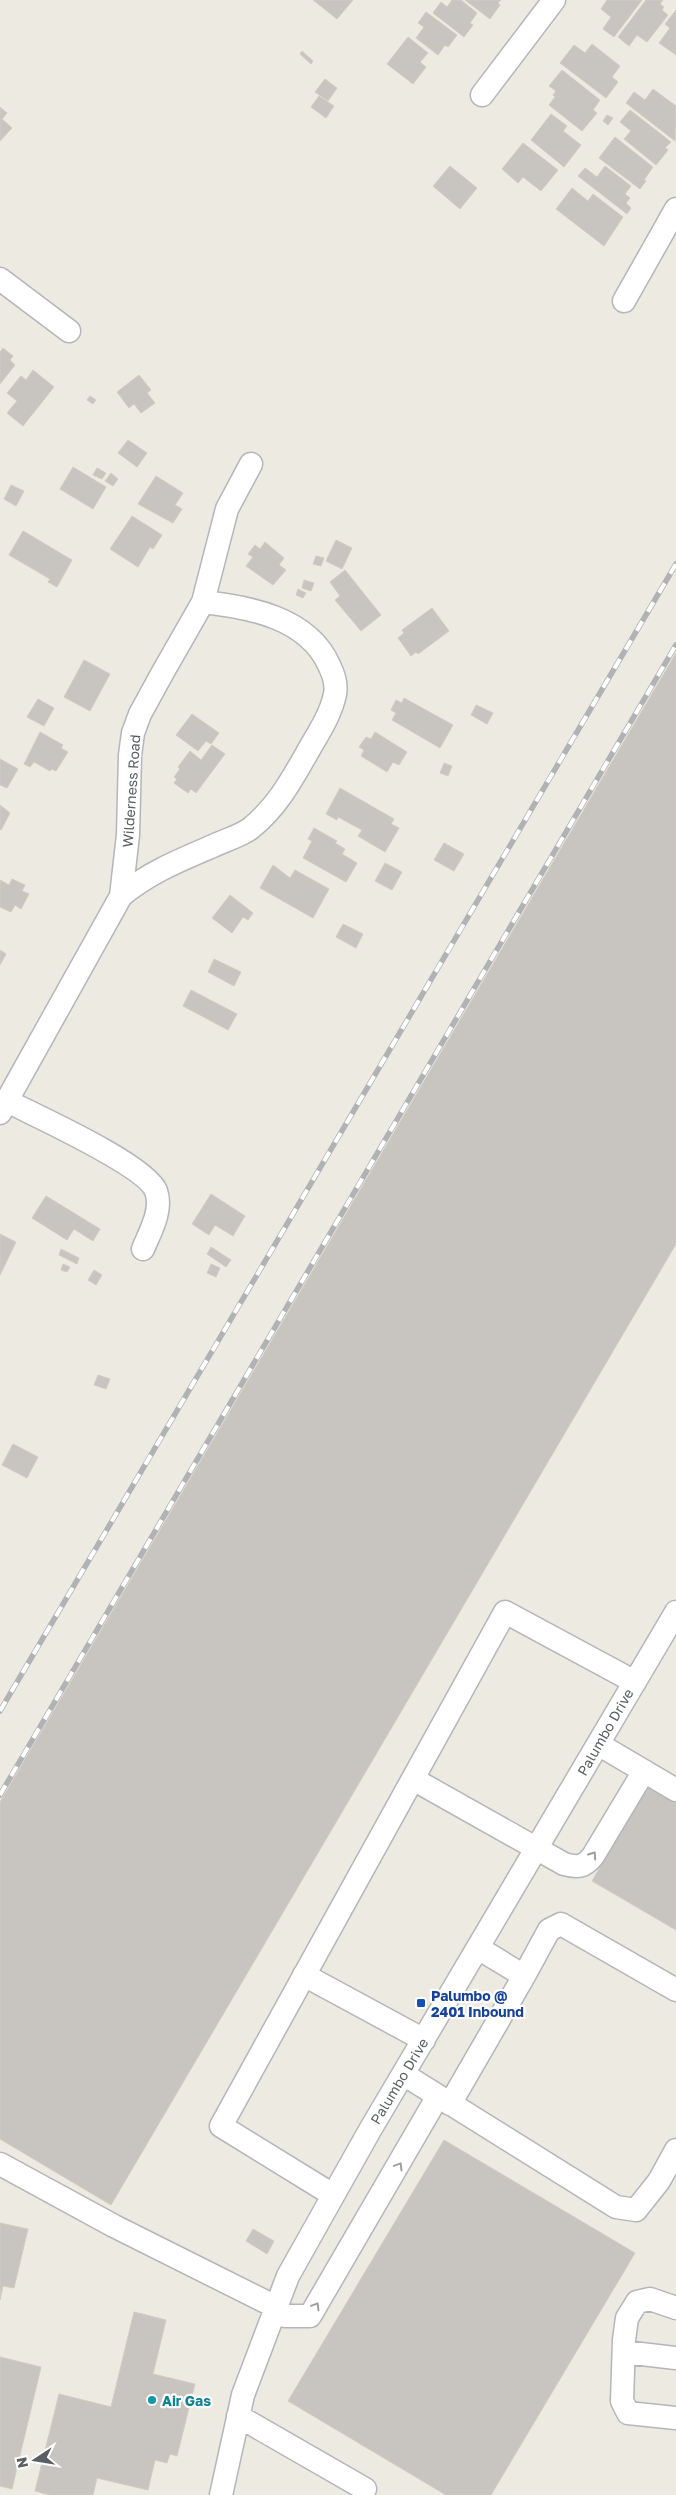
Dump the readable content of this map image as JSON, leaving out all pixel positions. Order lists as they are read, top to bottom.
{
  "streets": {
    "street": ["Wilderness Road", "Palumbo Drive"]
  },
  "places": {
    "transit": ["Palumbo @ 2401 Inbound"],
    "other": ["Air Gas"]
  },
  "north": "left"
}
